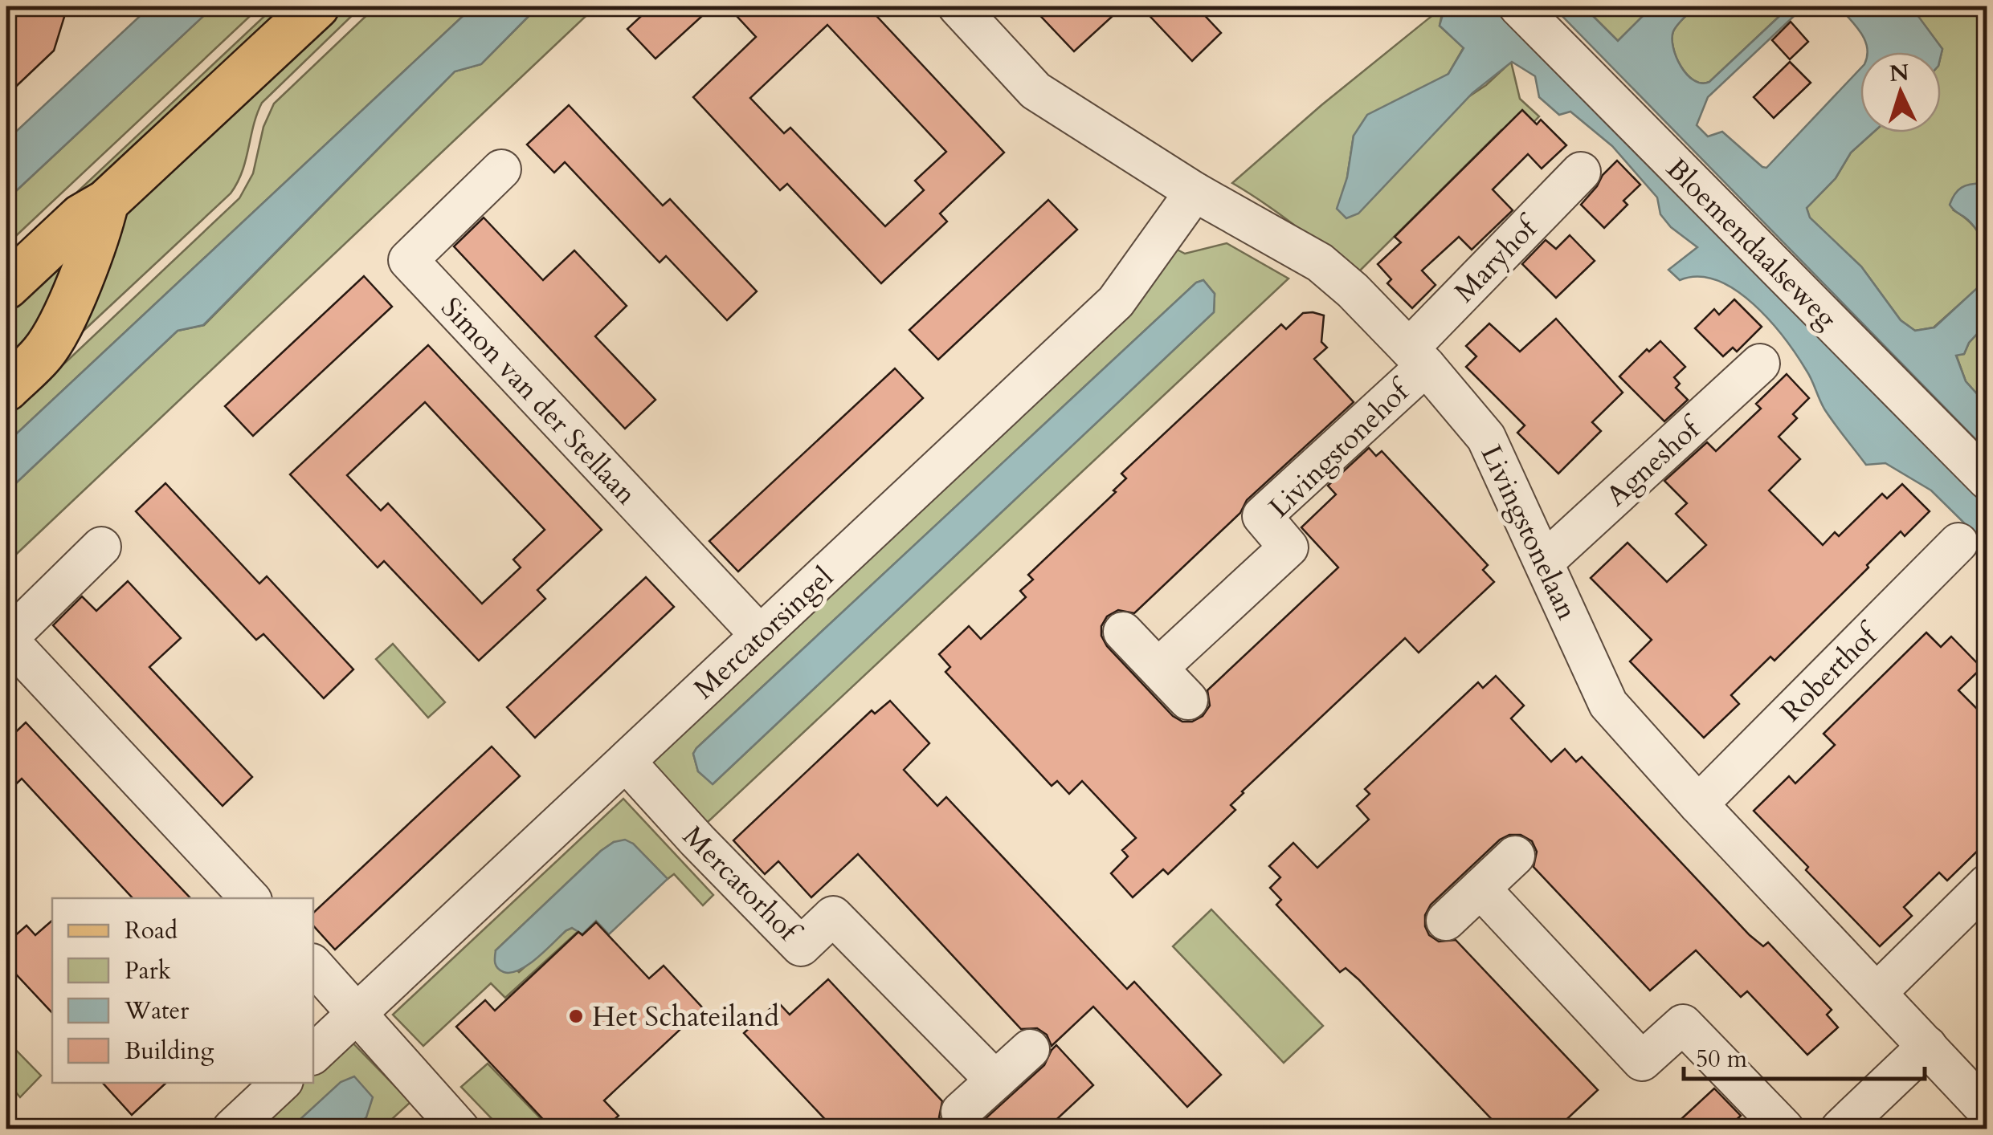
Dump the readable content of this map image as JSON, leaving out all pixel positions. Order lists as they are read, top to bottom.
{
  "streets": {
    "street": [
      "Bloemendaalseweg",
      "Maryhof",
      "Simon van der Stellaan",
      "Livingstonehof",
      "Agneshof",
      "Livingstonelaan",
      "Mercatorsingel",
      "Roberthof",
      "Mercatorhof"
    ]
  },
  "crossings": [
    ["Maryhof", "Livingstonehof"],
    ["Maryhof", "Livingstonelaan"],
    ["Simon van der Stellaan", "Mercatorsingel"],
    ["Livingstonehof", "Livingstonelaan"],
    ["Agneshof", "Livingstonelaan"],
    ["Livingstonelaan", "Mercatorsingel"],
    ["Livingstonelaan", "Roberthof"],
    ["Mercatorsingel", "Mercatorhof"]
  ],
  "places": ["Het Schateiland"],
  "legend": [
    "Road",
    "Park",
    "Water",
    "Building"
  ],
  "scale_bar": "50 m",
  "north": "top"
}
